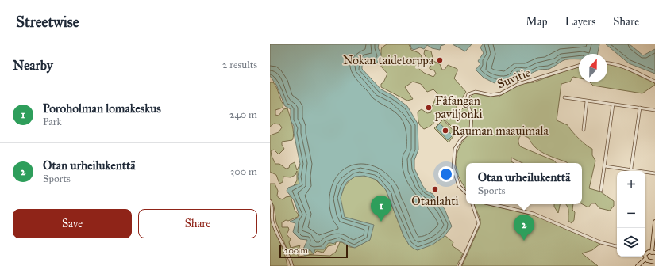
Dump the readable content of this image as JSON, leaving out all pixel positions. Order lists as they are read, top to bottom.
{
  "streets": {
    "street": ["Suvitie"]
  },
  "places": [
    "Nokan taidetorppa",
    "Fåfängan paviljonki",
    "Rauman maauimala",
    "Otanlahti"
  ],
  "scale_bar": "200 m",
  "north": "top",
  "page": {
    "header": "Streetwise",
    "nav": ["Map", "Layers", "Share"],
    "heading": ["Nearby", "2 results"],
    "list": [
      {
        "mark": "1",
        "name": "Poroholman lomakeskus",
        "note": "Park",
        "value": "240 m"
      },
      {
        "mark": "2",
        "name": "Otan urheilukenttä",
        "note": "Sports",
        "value": "300 m"
      }
    ],
    "popup": ["Otan urheilukenttä", "Sports"],
    "map_buttons": ["+", "−"],
    "pins": ["1", "2"],
    "buttons": ["Save", "Share"],
    "scale": "200 m"
  }
}
